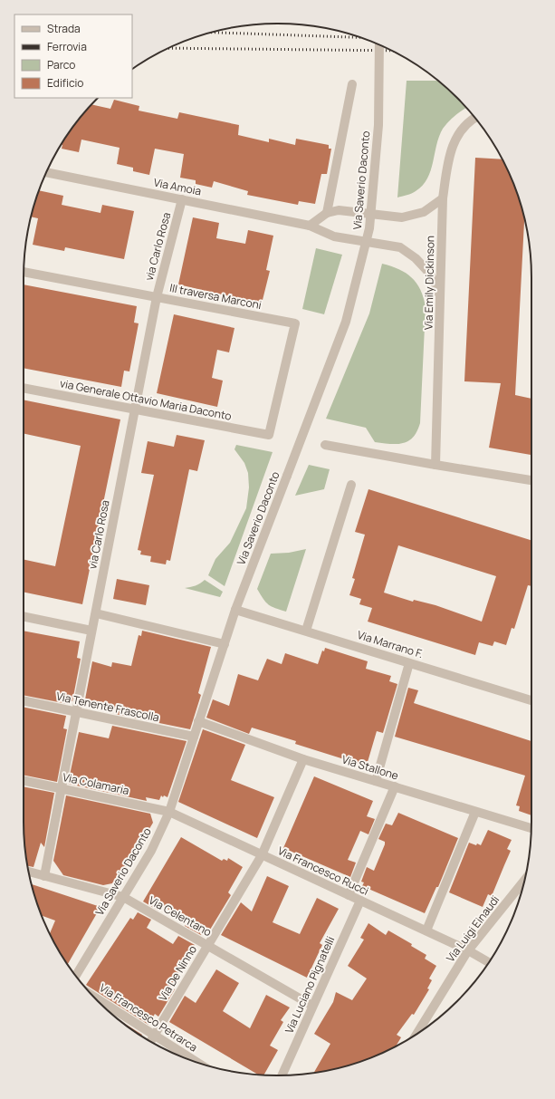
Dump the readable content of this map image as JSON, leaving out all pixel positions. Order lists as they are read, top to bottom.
{
  "streets": {
    "street": [
      "Via Saverio Daconto",
      "Via Amoia",
      "via Carlo Rosa",
      "Via Emily Dickinson",
      "III traversa Marconi",
      "via Generale Ottavio Maria Daconto",
      "Via Marrano F.",
      "Via Tenente Frascolla",
      "Via Stallone",
      "Via Colamaria",
      "Via Francesco Rucci",
      "Via Celentano",
      "Via Luigi Einaudi",
      "Via De Ninno",
      "Via Luciano Pignatelli",
      "Via Francesco Petrarca"
    ]
  },
  "crossings": [
    ["Via Saverio Daconto", "Via Marrano F."],
    ["Via Saverio Daconto", "Via Tenente Frascolla"],
    ["Via Saverio Daconto", "Via Stallone"],
    ["Via Saverio Daconto", "Via Colamaria"],
    ["Via Saverio Daconto", "Via Francesco Rucci"],
    ["Via Saverio Daconto", "Via Celentano"],
    ["Via Amoia", "via Carlo Rosa"],
    ["Via Amoia", "Via Emily Dickinson"],
    ["via Carlo Rosa", "III traversa Marconi"],
    ["via Carlo Rosa", "via Generale Ottavio Maria Daconto"],
    ["via Carlo Rosa", "Via Tenente Frascolla"],
    ["via Carlo Rosa", "Via Colamaria"],
    ["via Carlo Rosa", "Via Celentano"],
    ["III traversa Marconi", "via Generale Ottavio Maria Daconto"],
    ["Via Stallone", "Via De Ninno"],
    ["Via Colamaria", "Via Francesco Rucci"],
    ["Via Francesco Rucci", "Via Luigi Einaudi"],
    ["Via Francesco Rucci", "Via De Ninno"],
    ["Via Francesco Rucci", "Via Luciano Pignatelli"],
    ["Via Celentano", "Via De Ninno"],
    ["Via Celentano", "Via Luciano Pignatelli"],
    ["Via De Ninno", "Via Francesco Petrarca"]
  ],
  "legend": [
    "Strada",
    "Ferrovia",
    "Parco",
    "Edificio"
  ]
}
